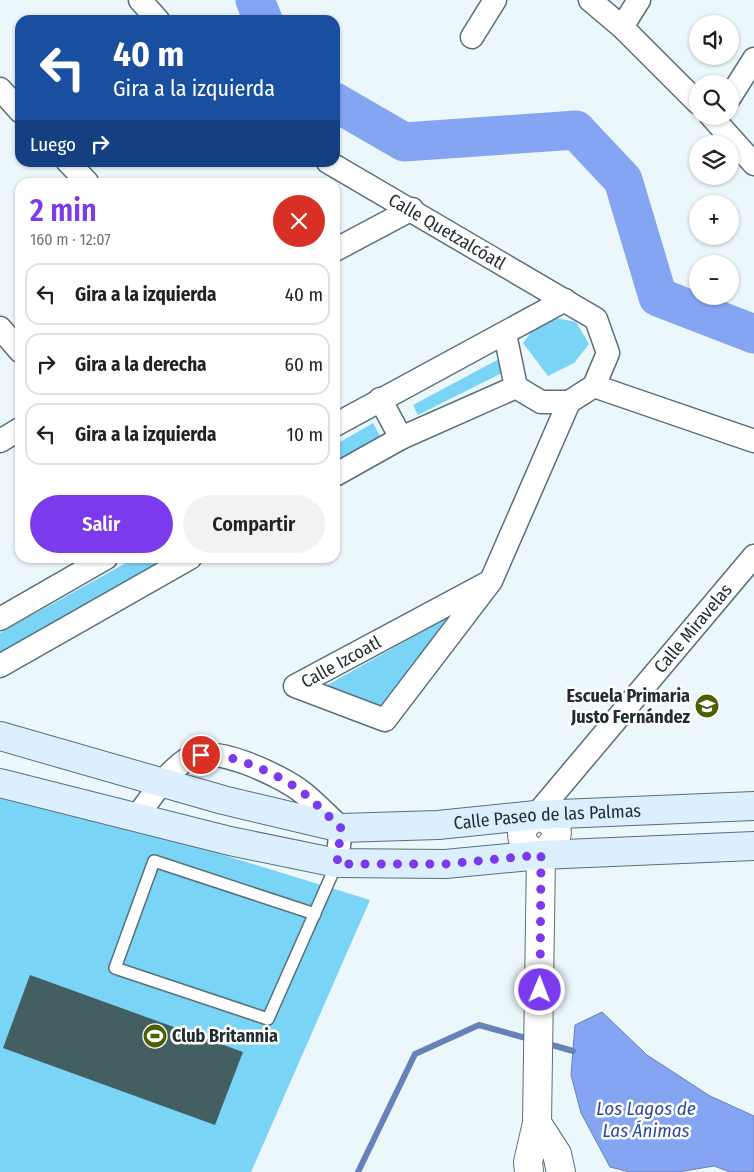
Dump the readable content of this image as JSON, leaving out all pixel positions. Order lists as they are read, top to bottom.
{
  "streets": {
    "main road": ["Calle Paseo de las Palmas"],
    "street": ["Calle Quetzalcóatl", "Calle Miravelas", "Calle Izcoatl"]
  },
  "crossings": [
    ["Calle Quetzalcóatl", "Calle Izcoatl"],
    ["Calle Miravelas", "Calle Paseo de las Palmas"]
  ],
  "water": ["Los Lagos de Las Ánimas"],
  "places": {
    "school or university": ["Escuela Primaria Justo Fernández"],
    "sports": ["Club Britannia"]
  },
  "page": {
    "map_buttons": ["+", "−"],
    "turn": ["40 m", "Gira a la izquierda"],
    "then": "Luego",
    "heading": ["2 min", "160 m · 12:07"],
    "list": [
      {
        "name": "Gira a la izquierda",
        "value": "40 m"
      },
      {
        "name": "Gira a la derecha",
        "value": "60 m"
      },
      {
        "name": "Gira a la izquierda",
        "value": "10 m"
      }
    ],
    "buttons": ["Salir", "Compartir"]
  }
}
